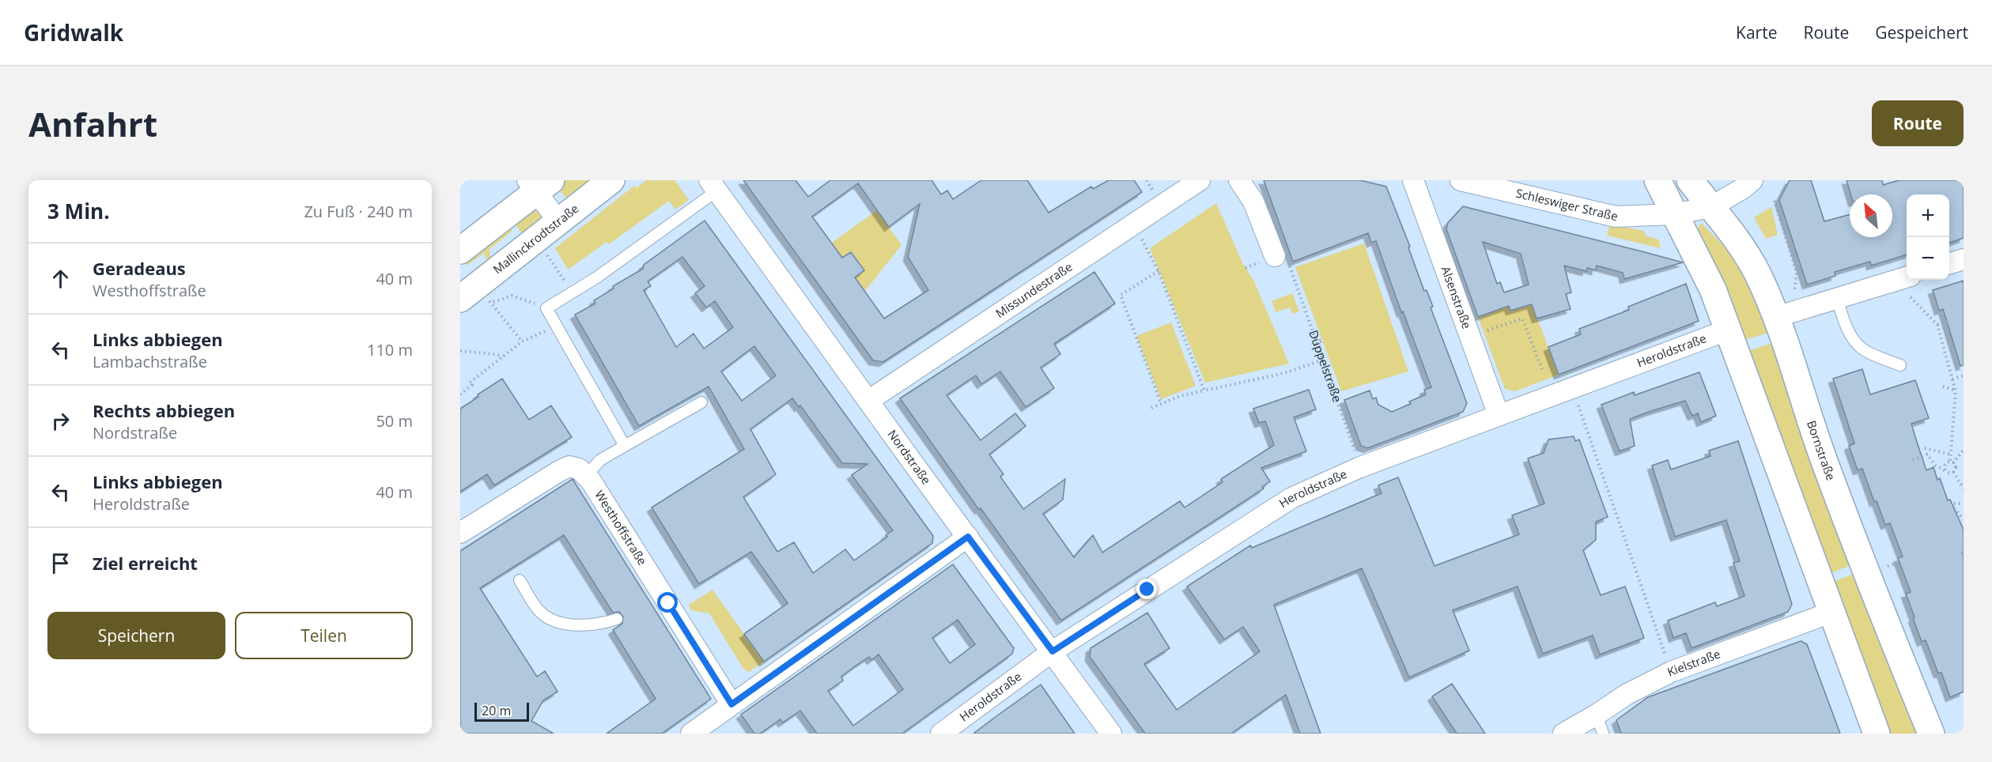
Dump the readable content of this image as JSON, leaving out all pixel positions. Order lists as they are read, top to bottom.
{
  "streets": {
    "main road": ["Mallinckrodtstraße", "Bornstraße"],
    "street": [
      "Schleswiger Straße",
      "Missundestraße",
      "Alsenstraße",
      "Heroldstraße",
      "Nordstraße",
      "Westhoffstraße",
      "Kielstraße"
    ],
    "path": ["Düppelstraße"]
  },
  "crossings": [
    ["Schleswiger Straße", "Bornstraße"],
    ["Missundestraße", "Nordstraße"],
    ["Alsenstraße", "Heroldstraße"],
    ["Heroldstraße", "Düppelstraße"],
    ["Heroldstraße", "Nordstraße"]
  ],
  "scale_bar": "20 m",
  "north": "top left",
  "page": {
    "header": "Gridwalk",
    "nav": ["Karte", "Route", "Gespeichert"],
    "buttons": [
      "Route",
      ["Speichern", "Teilen"]
    ],
    "title": "Anfahrt",
    "heading": ["3 Min.", "Zu Fuß · 240 m"],
    "map_buttons": ["+", "−"],
    "list": [
      ["Geradeaus", "Westhoffstraße", "40 m"],
      ["Links abbiegen", "Lambachstraße", "110 m"],
      ["Rechts abbiegen", "Nordstraße", "50 m"],
      ["Links abbiegen", "Heroldstraße", "40 m"],
      "Ziel erreicht"
    ],
    "scale": "20 m"
  }
}
